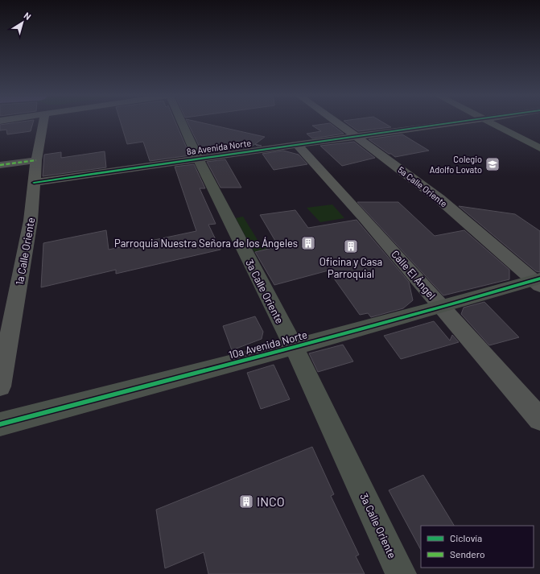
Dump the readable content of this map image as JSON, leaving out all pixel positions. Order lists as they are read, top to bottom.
{
  "streets": {
    "main road": ["3a Calle Oriente", "10a Avenida Norte"],
    "street": [
      "8a Avenida Norte",
      "5a Calle Oriente",
      "1a Calle Oriente",
      "Calle El Ángel"
    ]
  },
  "crossings": [
    ["8a Avenida Norte", "5a Calle Oriente"],
    ["8a Avenida Norte", "1a Calle Oriente"],
    ["8a Avenida Norte", "Calle El Ángel"],
    ["8a Avenida Norte", "3a Calle Oriente"],
    ["5a Calle Oriente", "10a Avenida Norte"],
    ["Calle El Ángel", "10a Avenida Norte"],
    ["3a Calle Oriente", "10a Avenida Norte"]
  ],
  "places": {
    "school or university": ["Colegio Adolfo Lovato"],
    "building": ["Parroquia Nuestra Señora de los Ángeles", "Oficina y Casa Parroquial", "INCO"]
  },
  "legend": ["Ciclovía", "Sendero"],
  "north": "top right"
}
